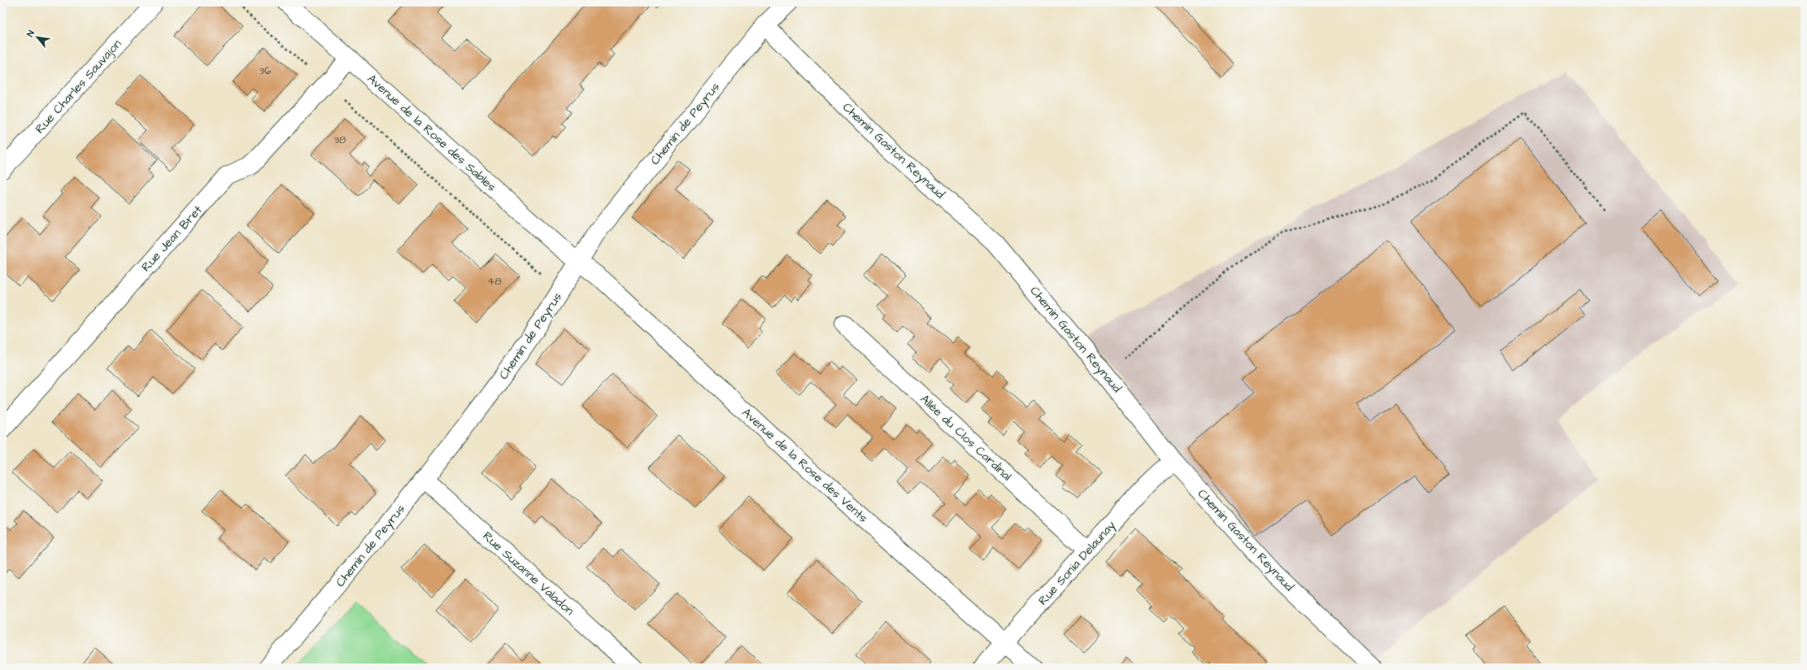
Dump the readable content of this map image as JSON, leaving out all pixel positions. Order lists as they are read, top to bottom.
{
  "streets": {
    "street": [
      "Rue Charles Sauvajon",
      "Chemin de Peyrus",
      "Avenue de la Rose des Sables",
      "Chemin Gaston Reynaud",
      "Rue Jean Bret",
      "Allée du Clos Cardinal",
      "Avenue de la Rose des Vents",
      "Rue Sonia Delaunay",
      "Rue Suzanne Valadon"
    ]
  },
  "crossings": [
    ["Chemin de Peyrus", "Avenue de la Rose des Sables"],
    ["Chemin de Peyrus", "Chemin Gaston Reynaud"],
    ["Chemin de Peyrus", "Avenue de la Rose des Vents"],
    ["Chemin de Peyrus", "Rue Suzanne Valadon"],
    ["Avenue de la Rose des Sables", "Rue Jean Bret"],
    ["Avenue de la Rose des Sables", "Avenue de la Rose des Vents"],
    ["Chemin Gaston Reynaud", "Rue Sonia Delaunay"],
    ["Allée du Clos Cardinal", "Rue Sonia Delaunay"],
    ["Avenue de la Rose des Vents", "Rue Sonia Delaunay"]
  ],
  "house_numbers": ["36", "38", "48"],
  "north": "top left"
}
